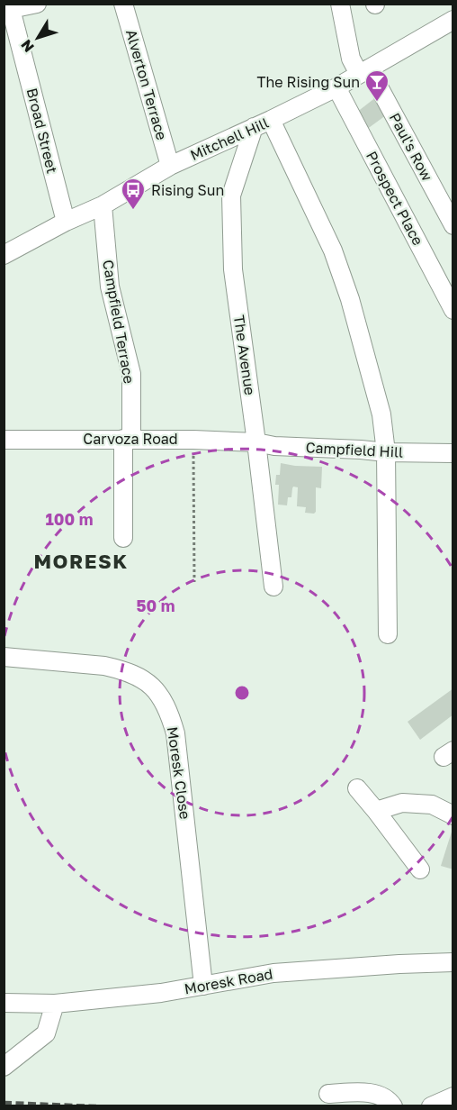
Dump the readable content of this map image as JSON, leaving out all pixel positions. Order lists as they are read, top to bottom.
{
  "streets": {
    "street": [
      "Alverton Terrace",
      "Broad Street",
      "Mitchell Hill",
      "Paul's Row",
      "Prospect Place",
      "Campfield Terrace",
      "The Avenue",
      "Carvoza Road",
      "Campfield Hill",
      "Moresk Close",
      "Moresk Road"
    ]
  },
  "crossings": [
    ["Alverton Terrace", "Mitchell Hill"],
    ["Broad Street", "Mitchell Hill"],
    ["Mitchell Hill", "Paul's Row"],
    ["Mitchell Hill", "Prospect Place"],
    ["Mitchell Hill", "Campfield Terrace"],
    ["Mitchell Hill", "The Avenue"],
    ["Campfield Terrace", "Carvoza Road"],
    ["The Avenue", "Carvoza Road"],
    ["The Avenue", "Campfield Hill"],
    ["Carvoza Road", "Campfield Hill"],
    ["Moresk Close", "Moresk Road"]
  ],
  "districts": ["MORESK"],
  "places": {
    "bar": ["The Rising Sun"],
    "bus stop": ["Rising Sun"]
  },
  "north": "bottom left",
  "rings": ["100 m", "50 m"]
}
